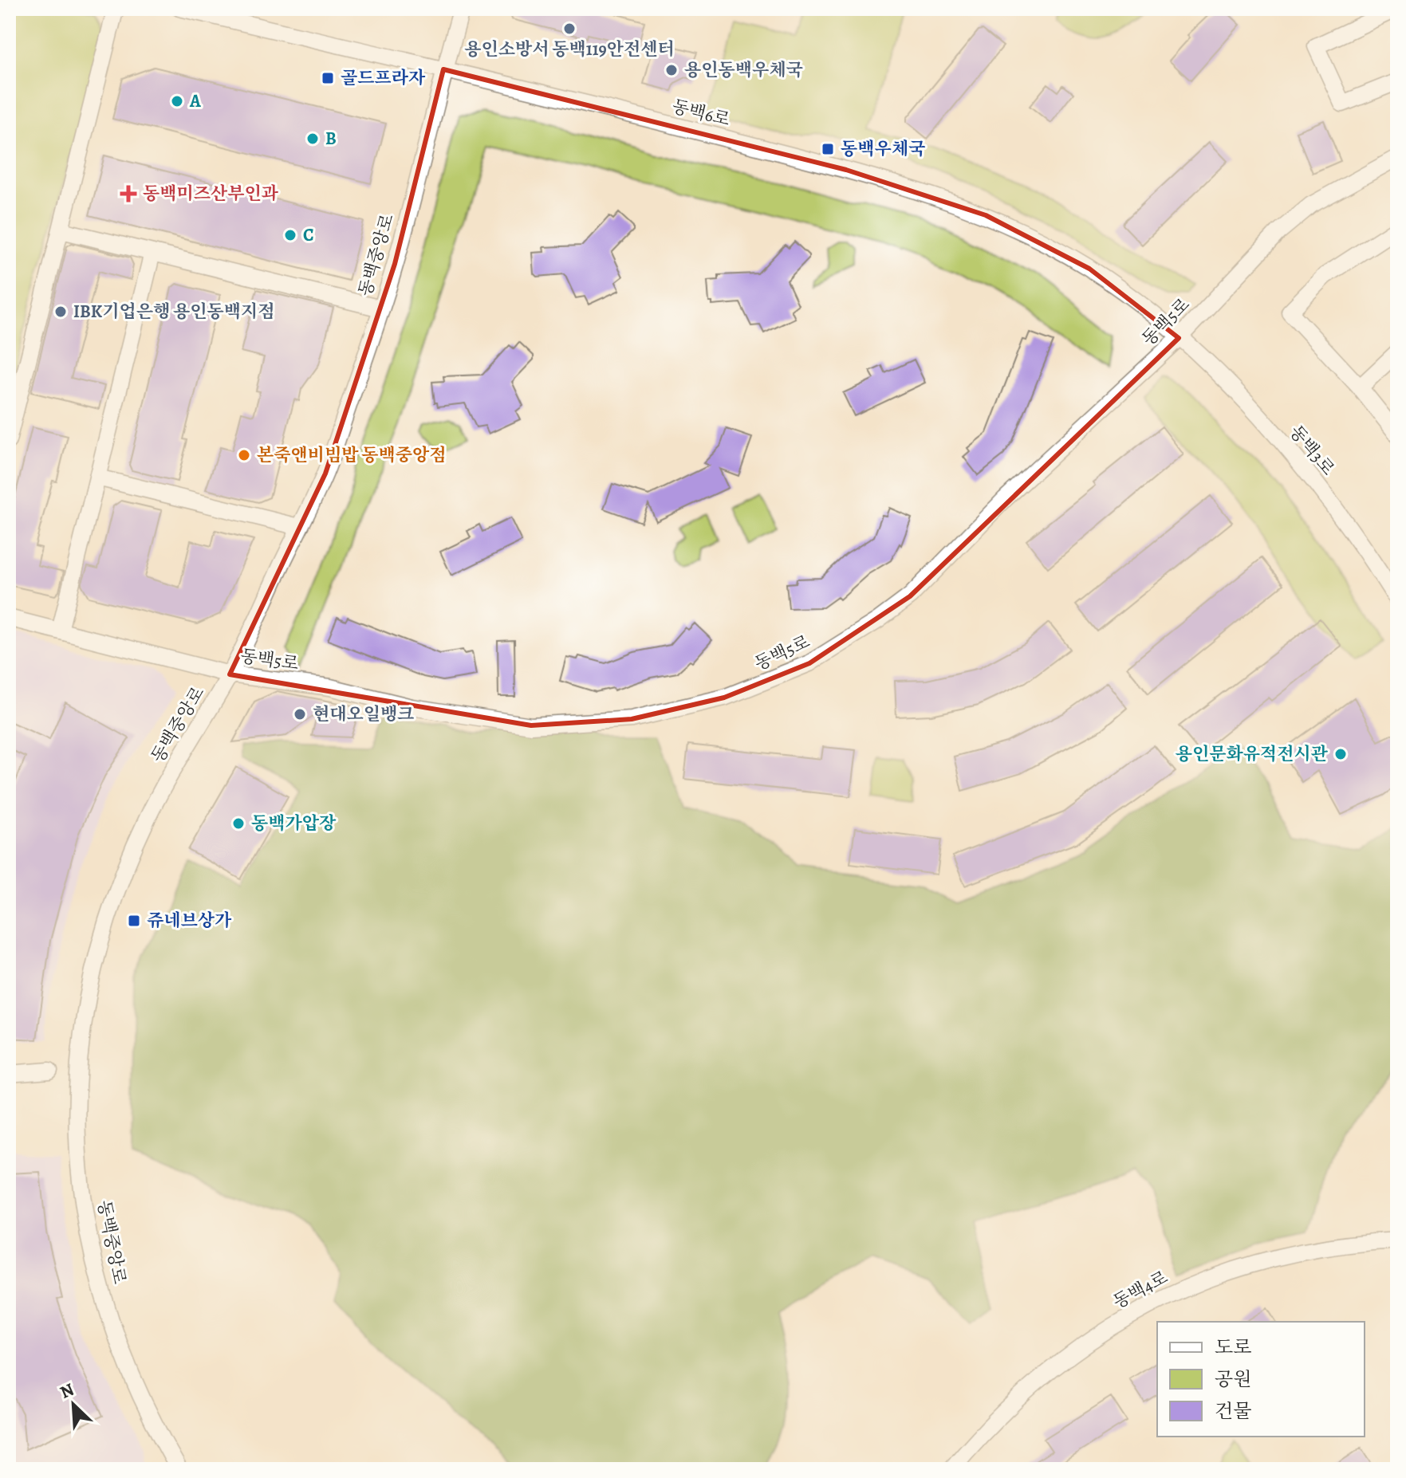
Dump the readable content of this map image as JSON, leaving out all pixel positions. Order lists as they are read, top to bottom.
{
  "streets": {
    "street": [
      "동백6로",
      "동백중앙로",
      "동백5로",
      "동백3로",
      "동백4로"
    ]
  },
  "crossings": [
    ["동백6로", "동백중앙로"],
    ["동백6로", "동백5로"],
    ["동백6로", "동백3로"],
    ["동백중앙로", "동백5로"],
    ["동백5로", "동백3로"]
  ],
  "places": {
    "other": [
      "용인소방서 동백119안전센터",
      "용인동백우체국",
      "A",
      "B",
      "C",
      "IBK기업은행 용인동백지점",
      "본죽앤비빔밥 동백중앙점",
      "현대오일뱅크",
      "용인문화유적전시관",
      "동백가압장"
    ],
    "transit": ["골드프라자", "동백우체국", "쥬네브상가"],
    "health": ["동백미즈산부인과"]
  },
  "legend": ["도로", "공원", "건물"],
  "north": "top left"
}
